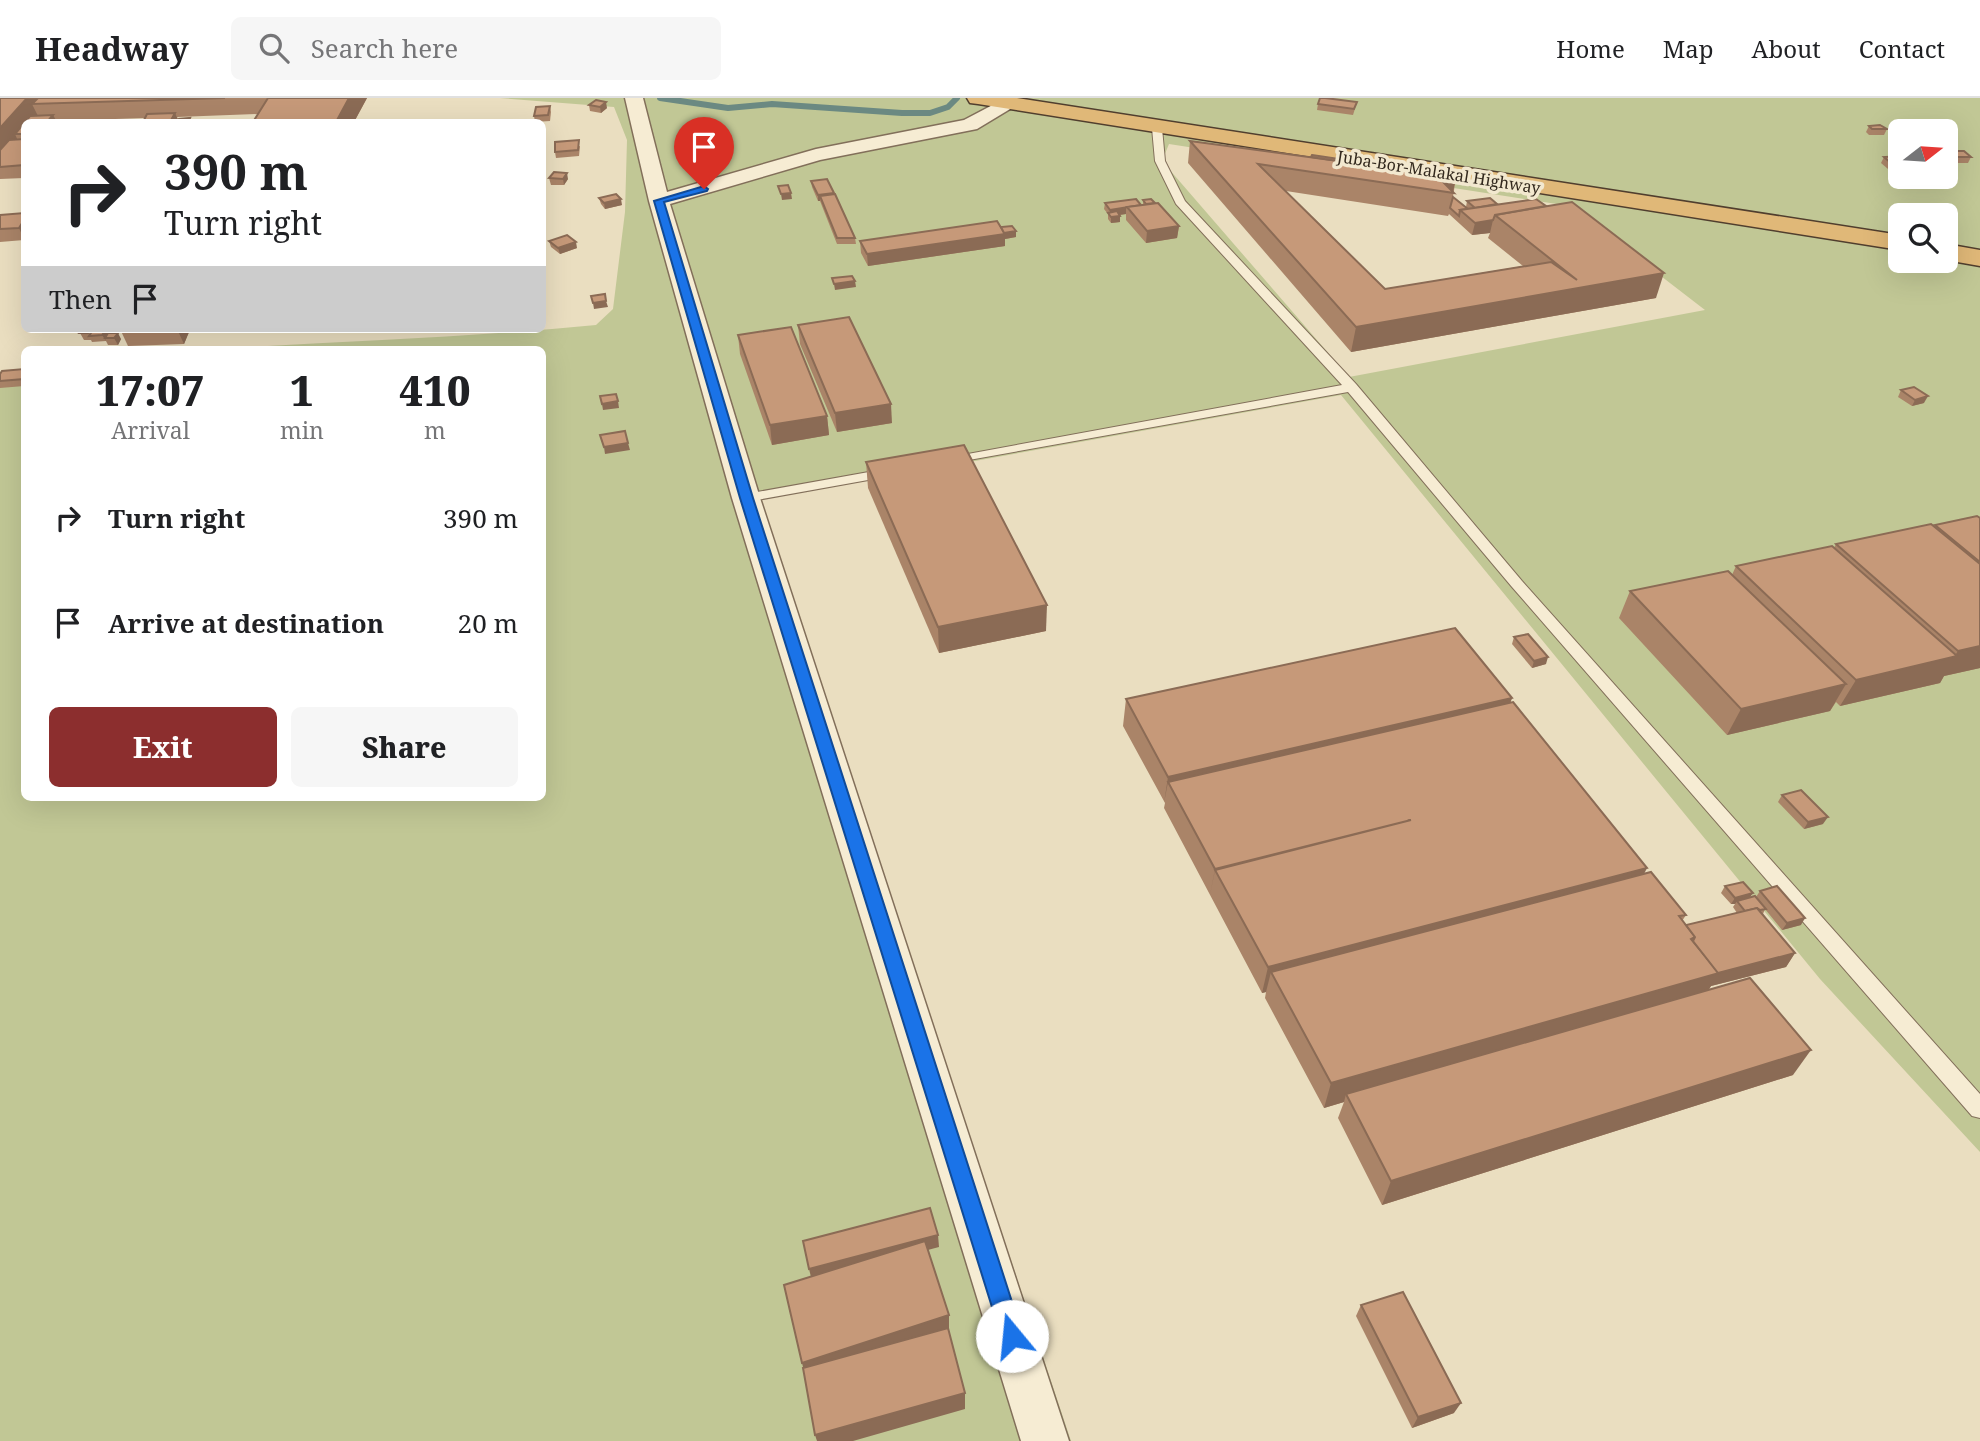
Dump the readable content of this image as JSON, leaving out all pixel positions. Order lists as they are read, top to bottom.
{
  "streets": {
    "highway": ["Juba-Bor-Malakal Highway"]
  },
  "north": "right",
  "page": {
    "header": "Headway",
    "search": "Search here",
    "nav": [
      "Home",
      "Map",
      "About",
      "Contact"
    ],
    "turn": ["390 m", "Turn right"],
    "then": "Then",
    "eta": [
      "17:07",
      "Arrival",
      "1",
      "min",
      "410",
      "m"
    ],
    "list": [
      {
        "name": "Turn right",
        "value": "390 m"
      },
      {
        "name": "Arrive at destination",
        "value": "20 m"
      }
    ],
    "buttons": ["Exit", "Share"]
  }
}
